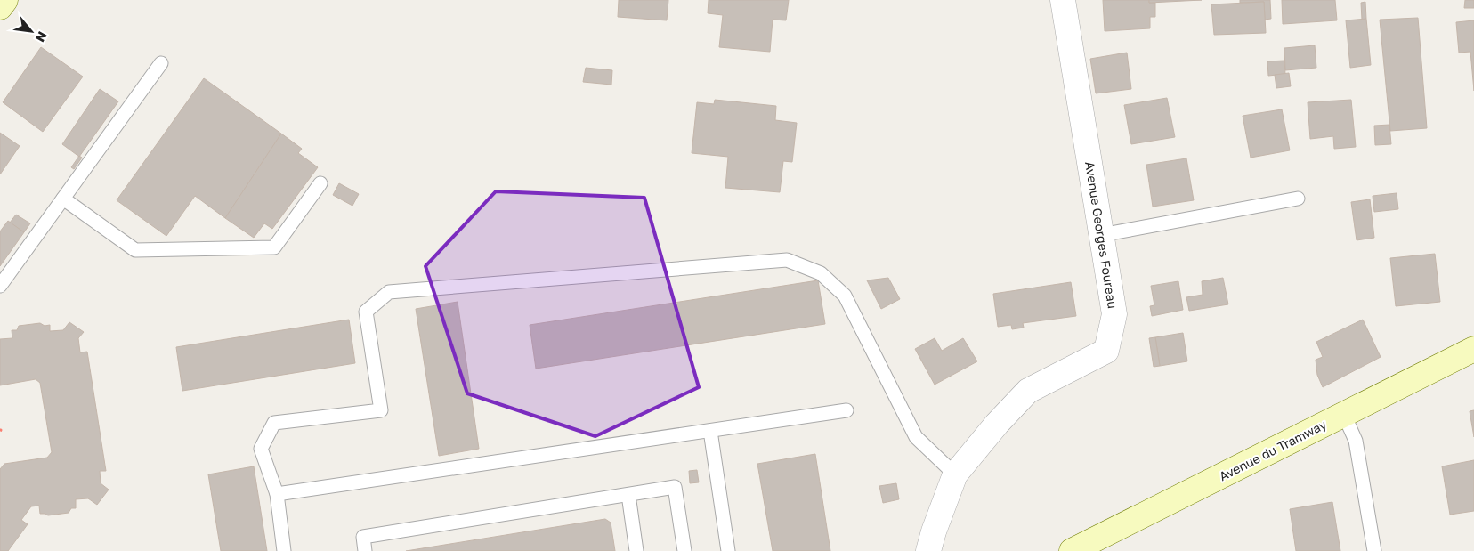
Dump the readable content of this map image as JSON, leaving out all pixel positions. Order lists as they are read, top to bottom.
{
  "streets": {
    "street": ["Avenue Georges Foureau", "Avenue du Tramway"]
  },
  "north": "bottom right"
}
